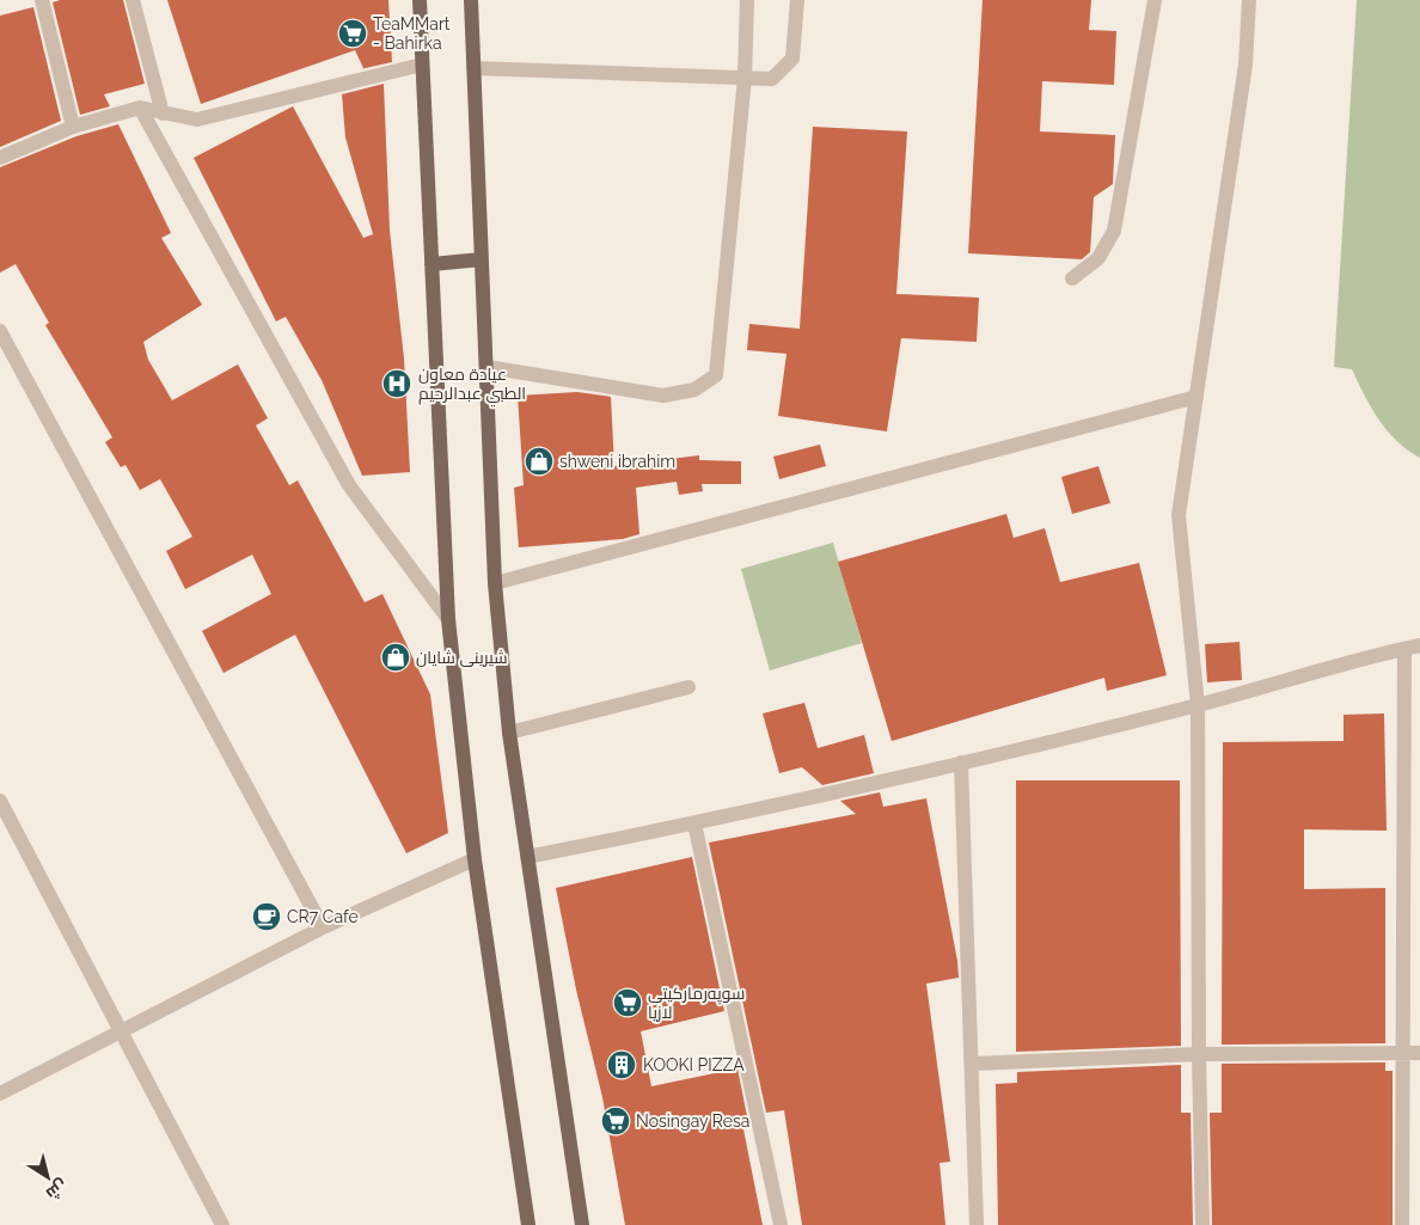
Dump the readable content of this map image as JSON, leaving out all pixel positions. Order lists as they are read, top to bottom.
{
  "places": {
    "supermarket": ["TeaMMart - Bahirka", "سوپه‌رمارکیتی لازیا", "Nosingay Resa"],
    "hospital": ["عيادة معاون الطبي عبدالرحيم"],
    "shop": ["shweni ibrahim", "شیرینی شایان"],
    "cafe": ["CR7 Cafe"],
    "building": ["KOOKI PIZZA"]
  },
  "north": "bottom right"
}
